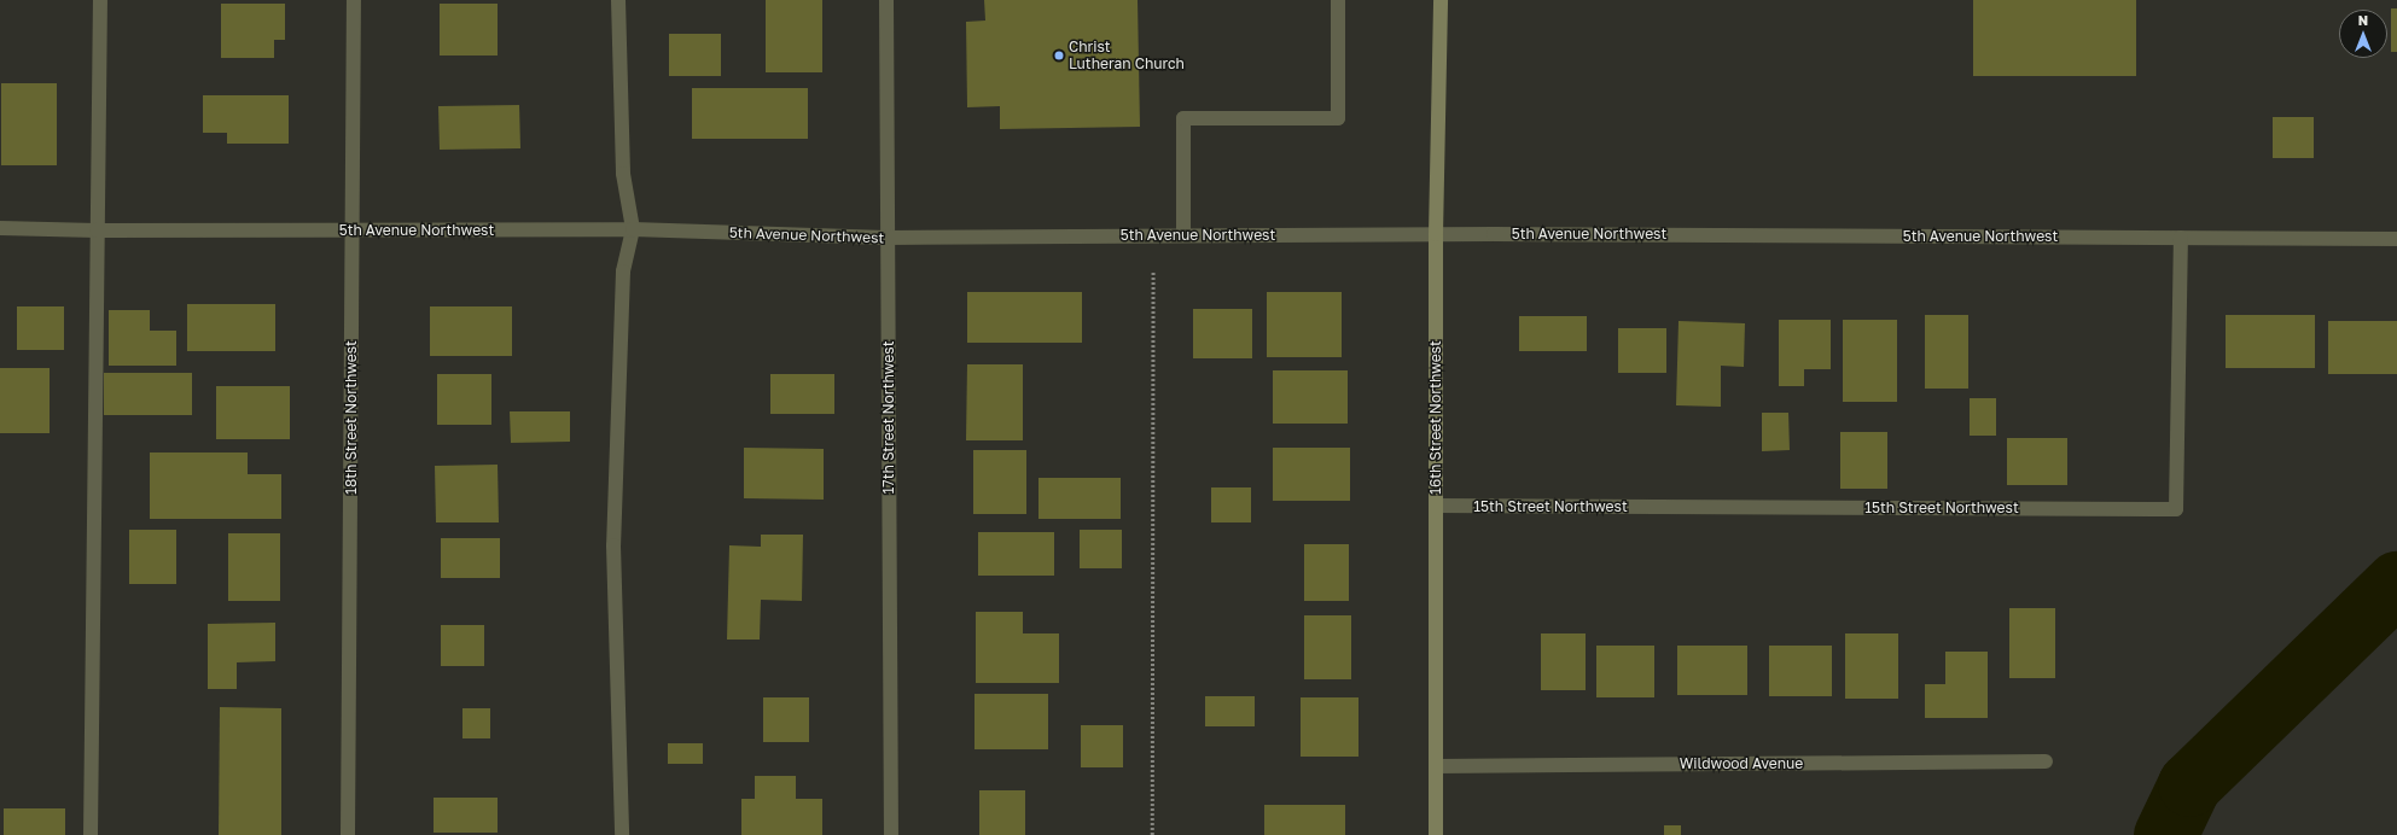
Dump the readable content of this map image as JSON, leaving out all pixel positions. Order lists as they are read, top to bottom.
{
  "streets": {
    "street": [
      "5th Avenue Northwest",
      "18th Street Northwest",
      "17th Street Northwest",
      "16th Street Northwest",
      "15th Street Northwest",
      "Wildwood Avenue"
    ]
  },
  "crossings": [
    ["5th Avenue Northwest", "18th Street Northwest"],
    ["5th Avenue Northwest", "17th Street Northwest"],
    ["5th Avenue Northwest", "16th Street Northwest"],
    ["5th Avenue Northwest", "15th Street Northwest"],
    ["16th Street Northwest", "15th Street Northwest"],
    ["16th Street Northwest", "Wildwood Avenue"]
  ],
  "places": ["Christ Lutheran Church"],
  "north": "top"
}
